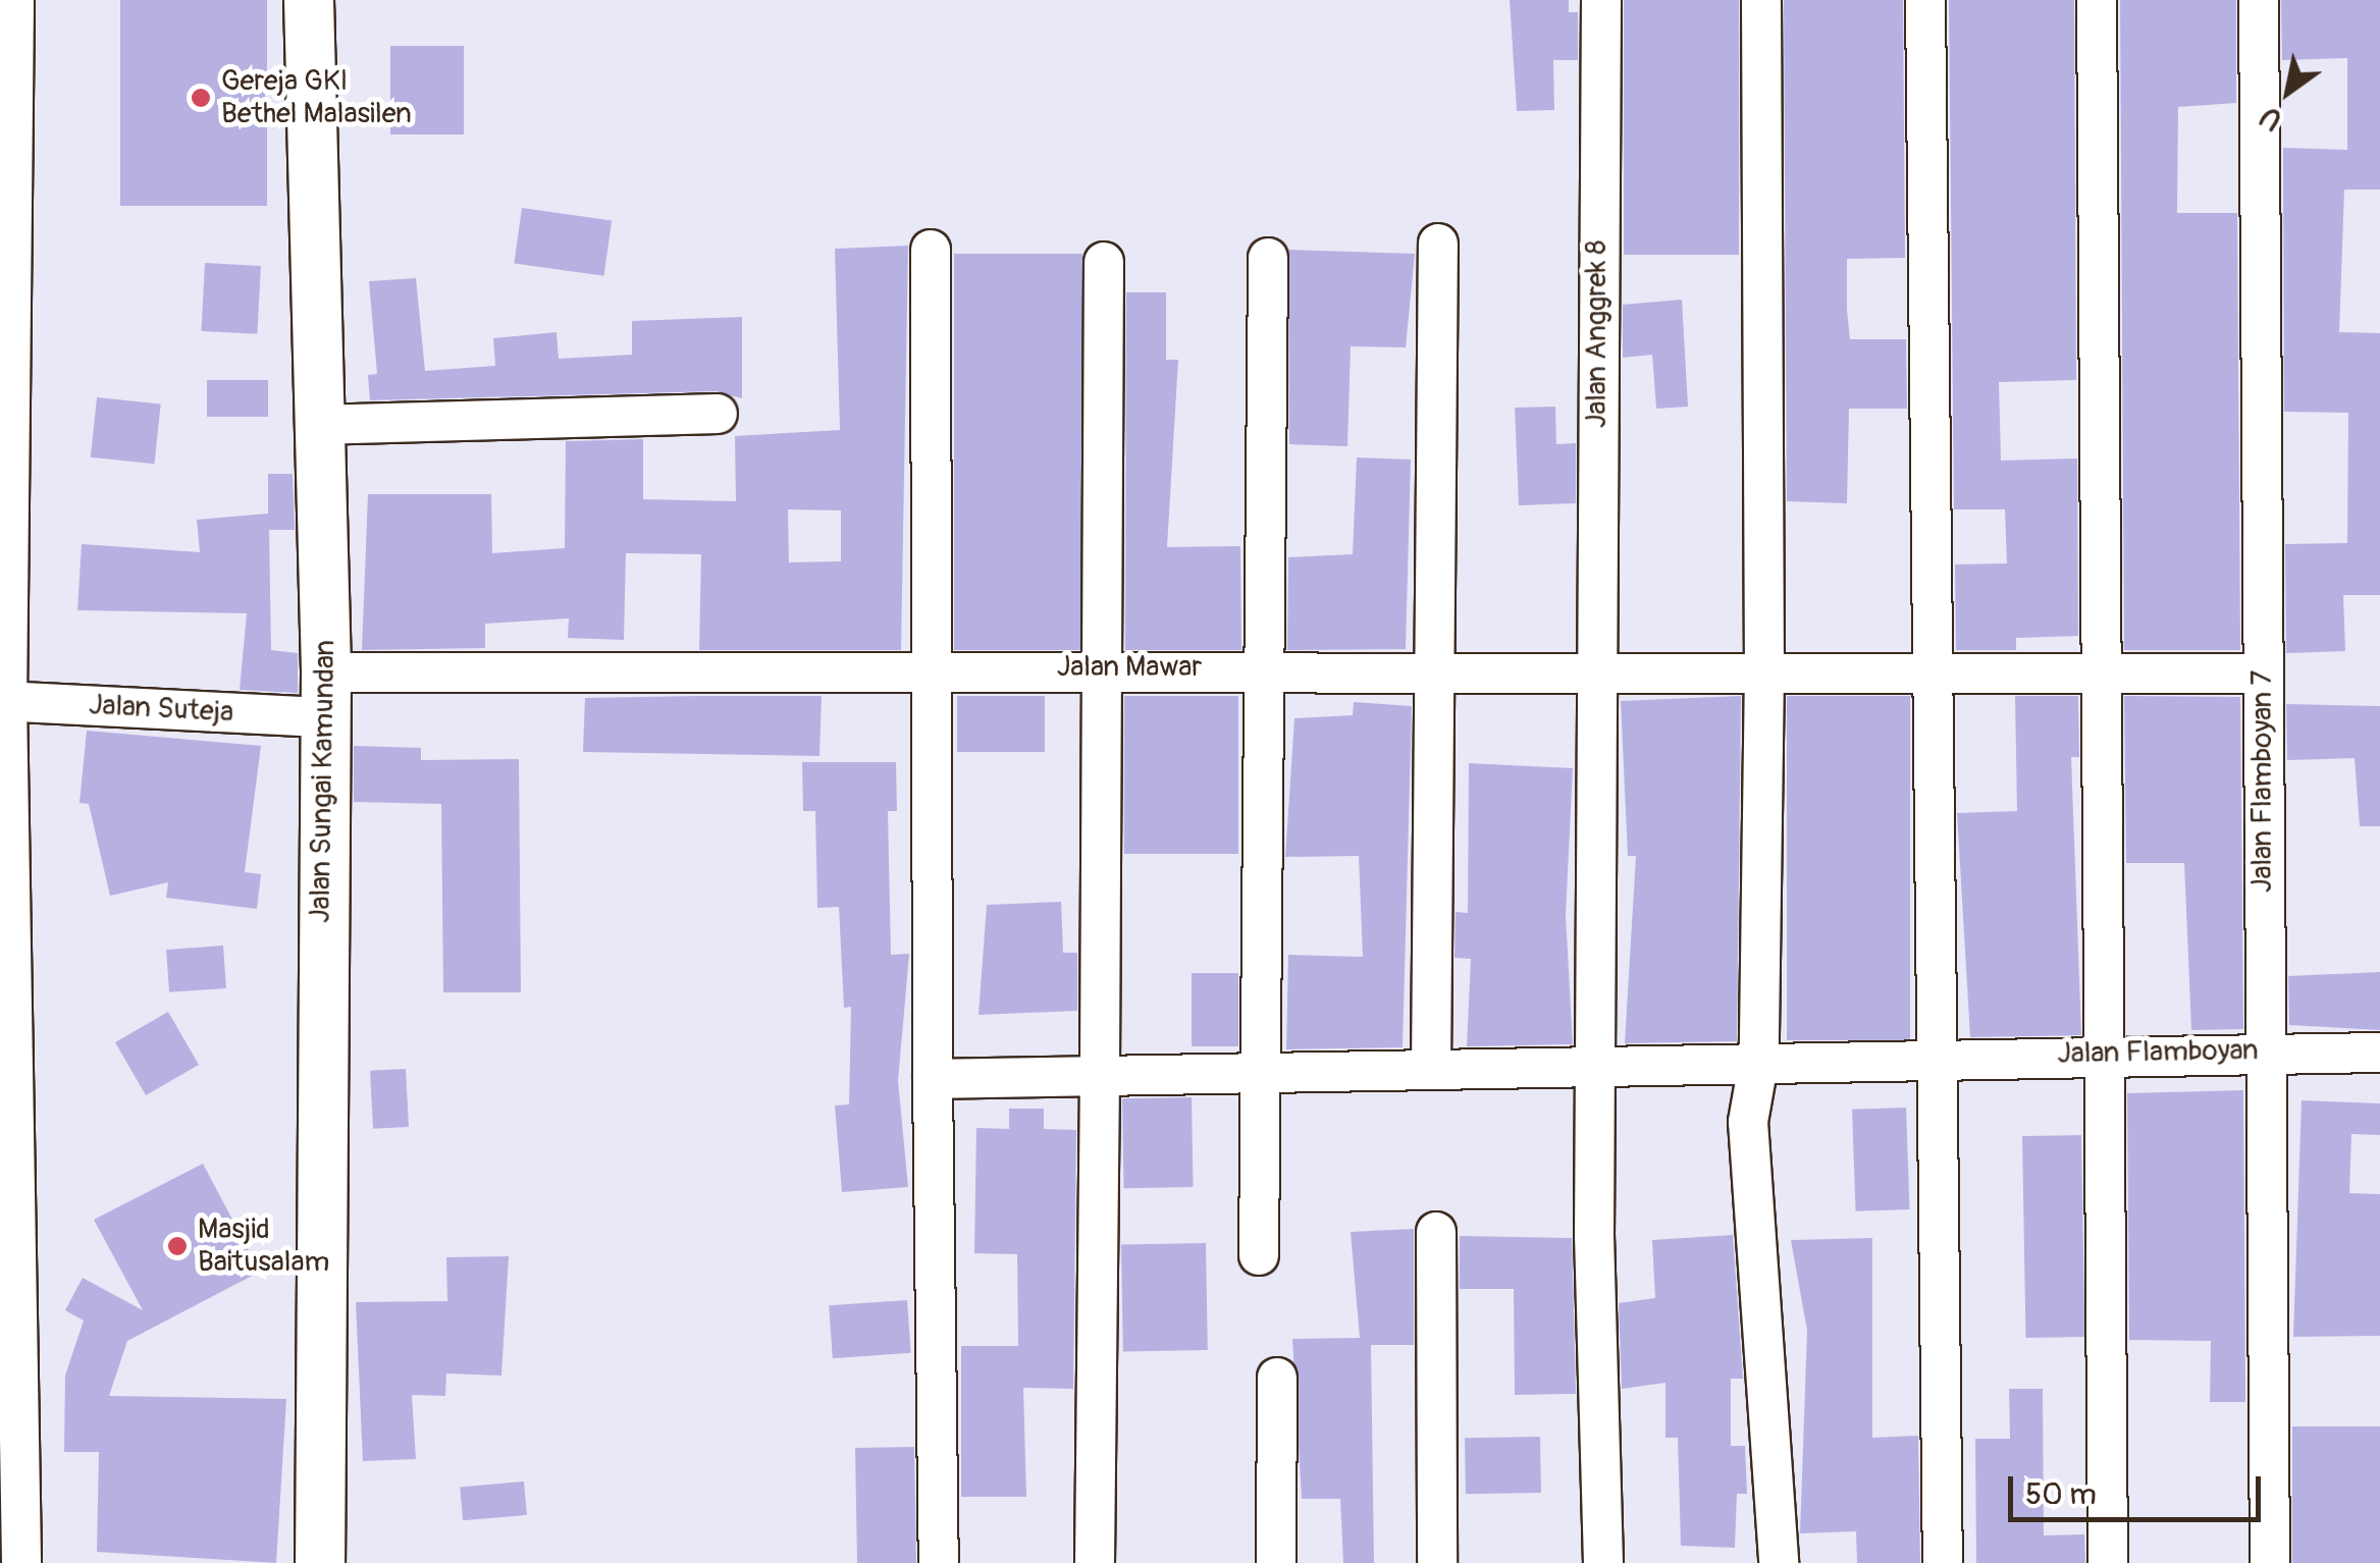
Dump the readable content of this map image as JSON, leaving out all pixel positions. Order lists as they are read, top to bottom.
{
  "streets": {
    "main road": ["Jalan Sungai Kamundan"],
    "street": [
      "Jalan Anggrek 8",
      "Jalan Mawar",
      "Jalan Suteja",
      "Jalan Flamboyan 7",
      "Jalan Flamboyan"
    ]
  },
  "crossings": [
    ["Jalan Anggrek 8", "Jalan Mawar"],
    ["Jalan Anggrek 8", "Jalan Flamboyan"],
    ["Jalan Mawar", "Jalan Suteja"],
    ["Jalan Mawar", "Jalan Sungai Kamundan"],
    ["Jalan Mawar", "Jalan Flamboyan 7"],
    ["Jalan Suteja", "Jalan Sungai Kamundan"],
    ["Jalan Flamboyan 7", "Jalan Flamboyan"]
  ],
  "places": ["Gereja GKI Bethel Malasilen", "Masjid Baitusalam"],
  "scale_bar": "50 m",
  "north": "bottom left"
}
